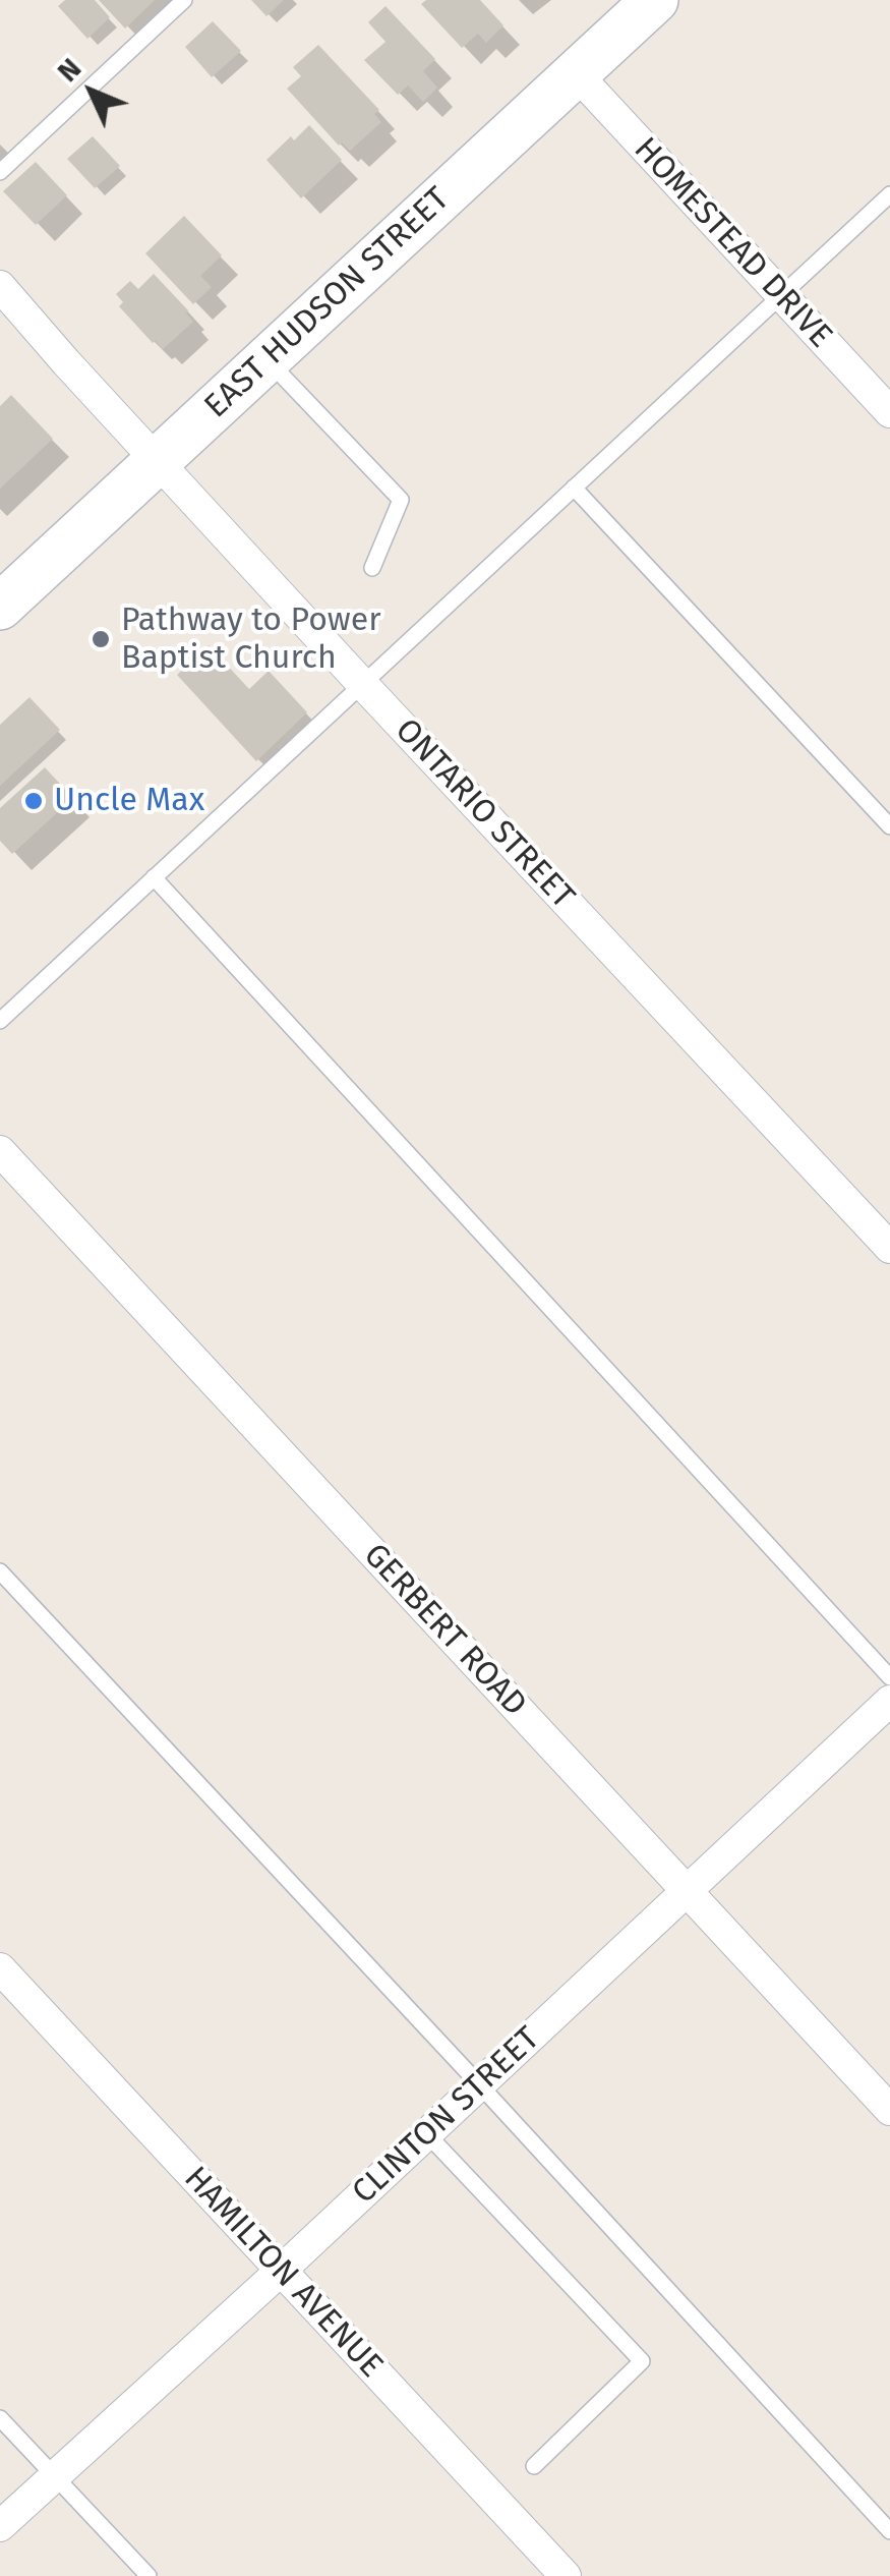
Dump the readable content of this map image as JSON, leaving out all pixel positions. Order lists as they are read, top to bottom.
{
  "streets": {
    "main road": ["EAST HUDSON STREET"],
    "street": [
      "HOMESTEAD DRIVE",
      "ONTARIO STREET",
      "GERBERT ROAD",
      "CLINTON STREET",
      "HAMILTON AVENUE"
    ]
  },
  "crossings": [
    ["HOMESTEAD DRIVE", "EAST HUDSON STREET"],
    ["EAST HUDSON STREET", "ONTARIO STREET"],
    ["GERBERT ROAD", "CLINTON STREET"],
    ["CLINTON STREET", "HAMILTON AVENUE"]
  ],
  "places": ["Pathway to Power Baptist Church", "Uncle Max"],
  "north": "top left"
}
